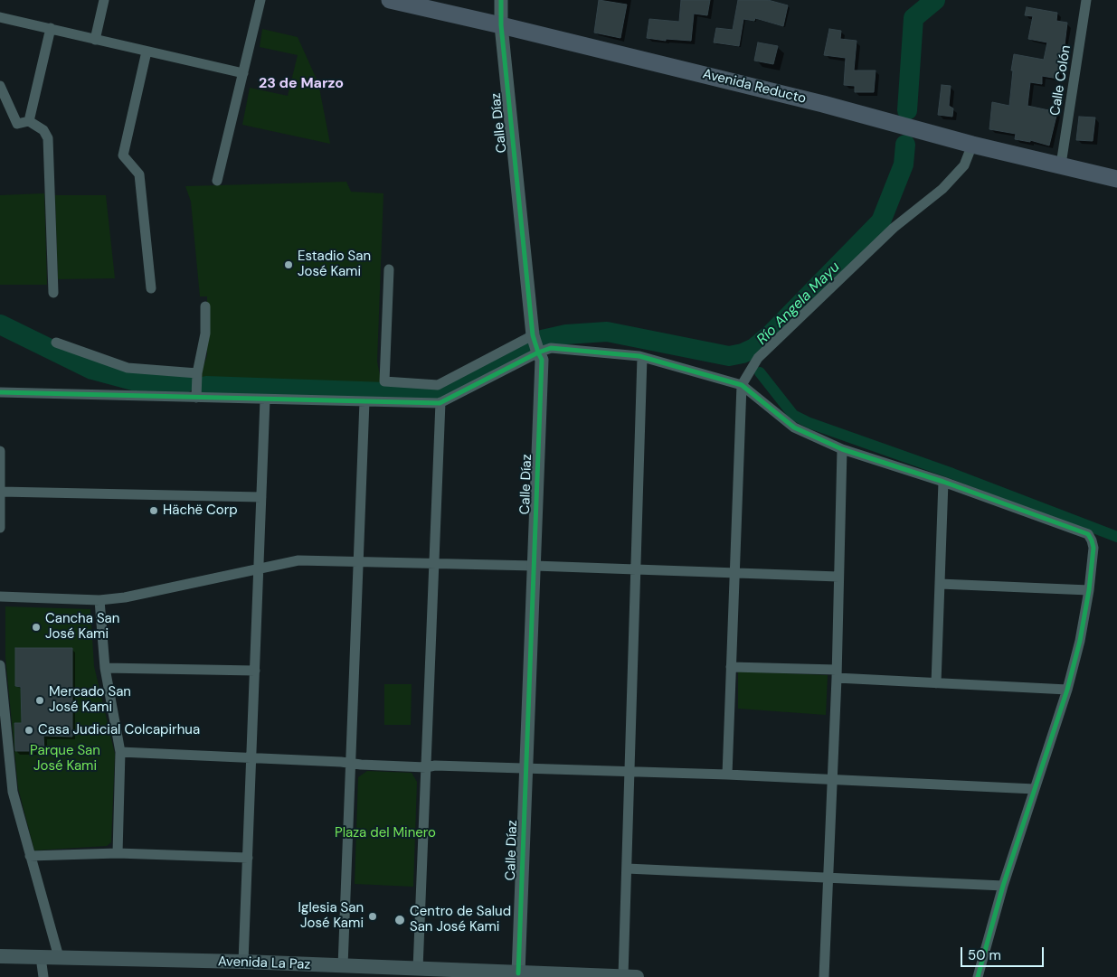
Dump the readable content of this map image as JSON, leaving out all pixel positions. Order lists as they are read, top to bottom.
{
  "streets": {
    "main road": ["Avenida Reducto", "Avenida La Paz"],
    "street": ["Calle Colón", "Calle Díaz"]
  },
  "crossings": [
    ["Calle Colón", "Avenida Reducto"],
    ["Avenida Reducto", "Calle Díaz"],
    ["Calle Díaz", "Avenida La Paz"]
  ],
  "districts": ["23 de Marzo"],
  "water": ["Río Angela Mayu"],
  "parks": ["Parque San José Kami", "Plaza del Minero"],
  "places": [
    "Estadio San José Kami",
    "Hächë Corp",
    "Cancha San José Kami",
    "Mercado San José Kami",
    "Casa Judicial Colcapirhua",
    "Iglesia San José Kami",
    "Centro de Salud San José Kami"
  ],
  "scale_bar": "50 m"
}
